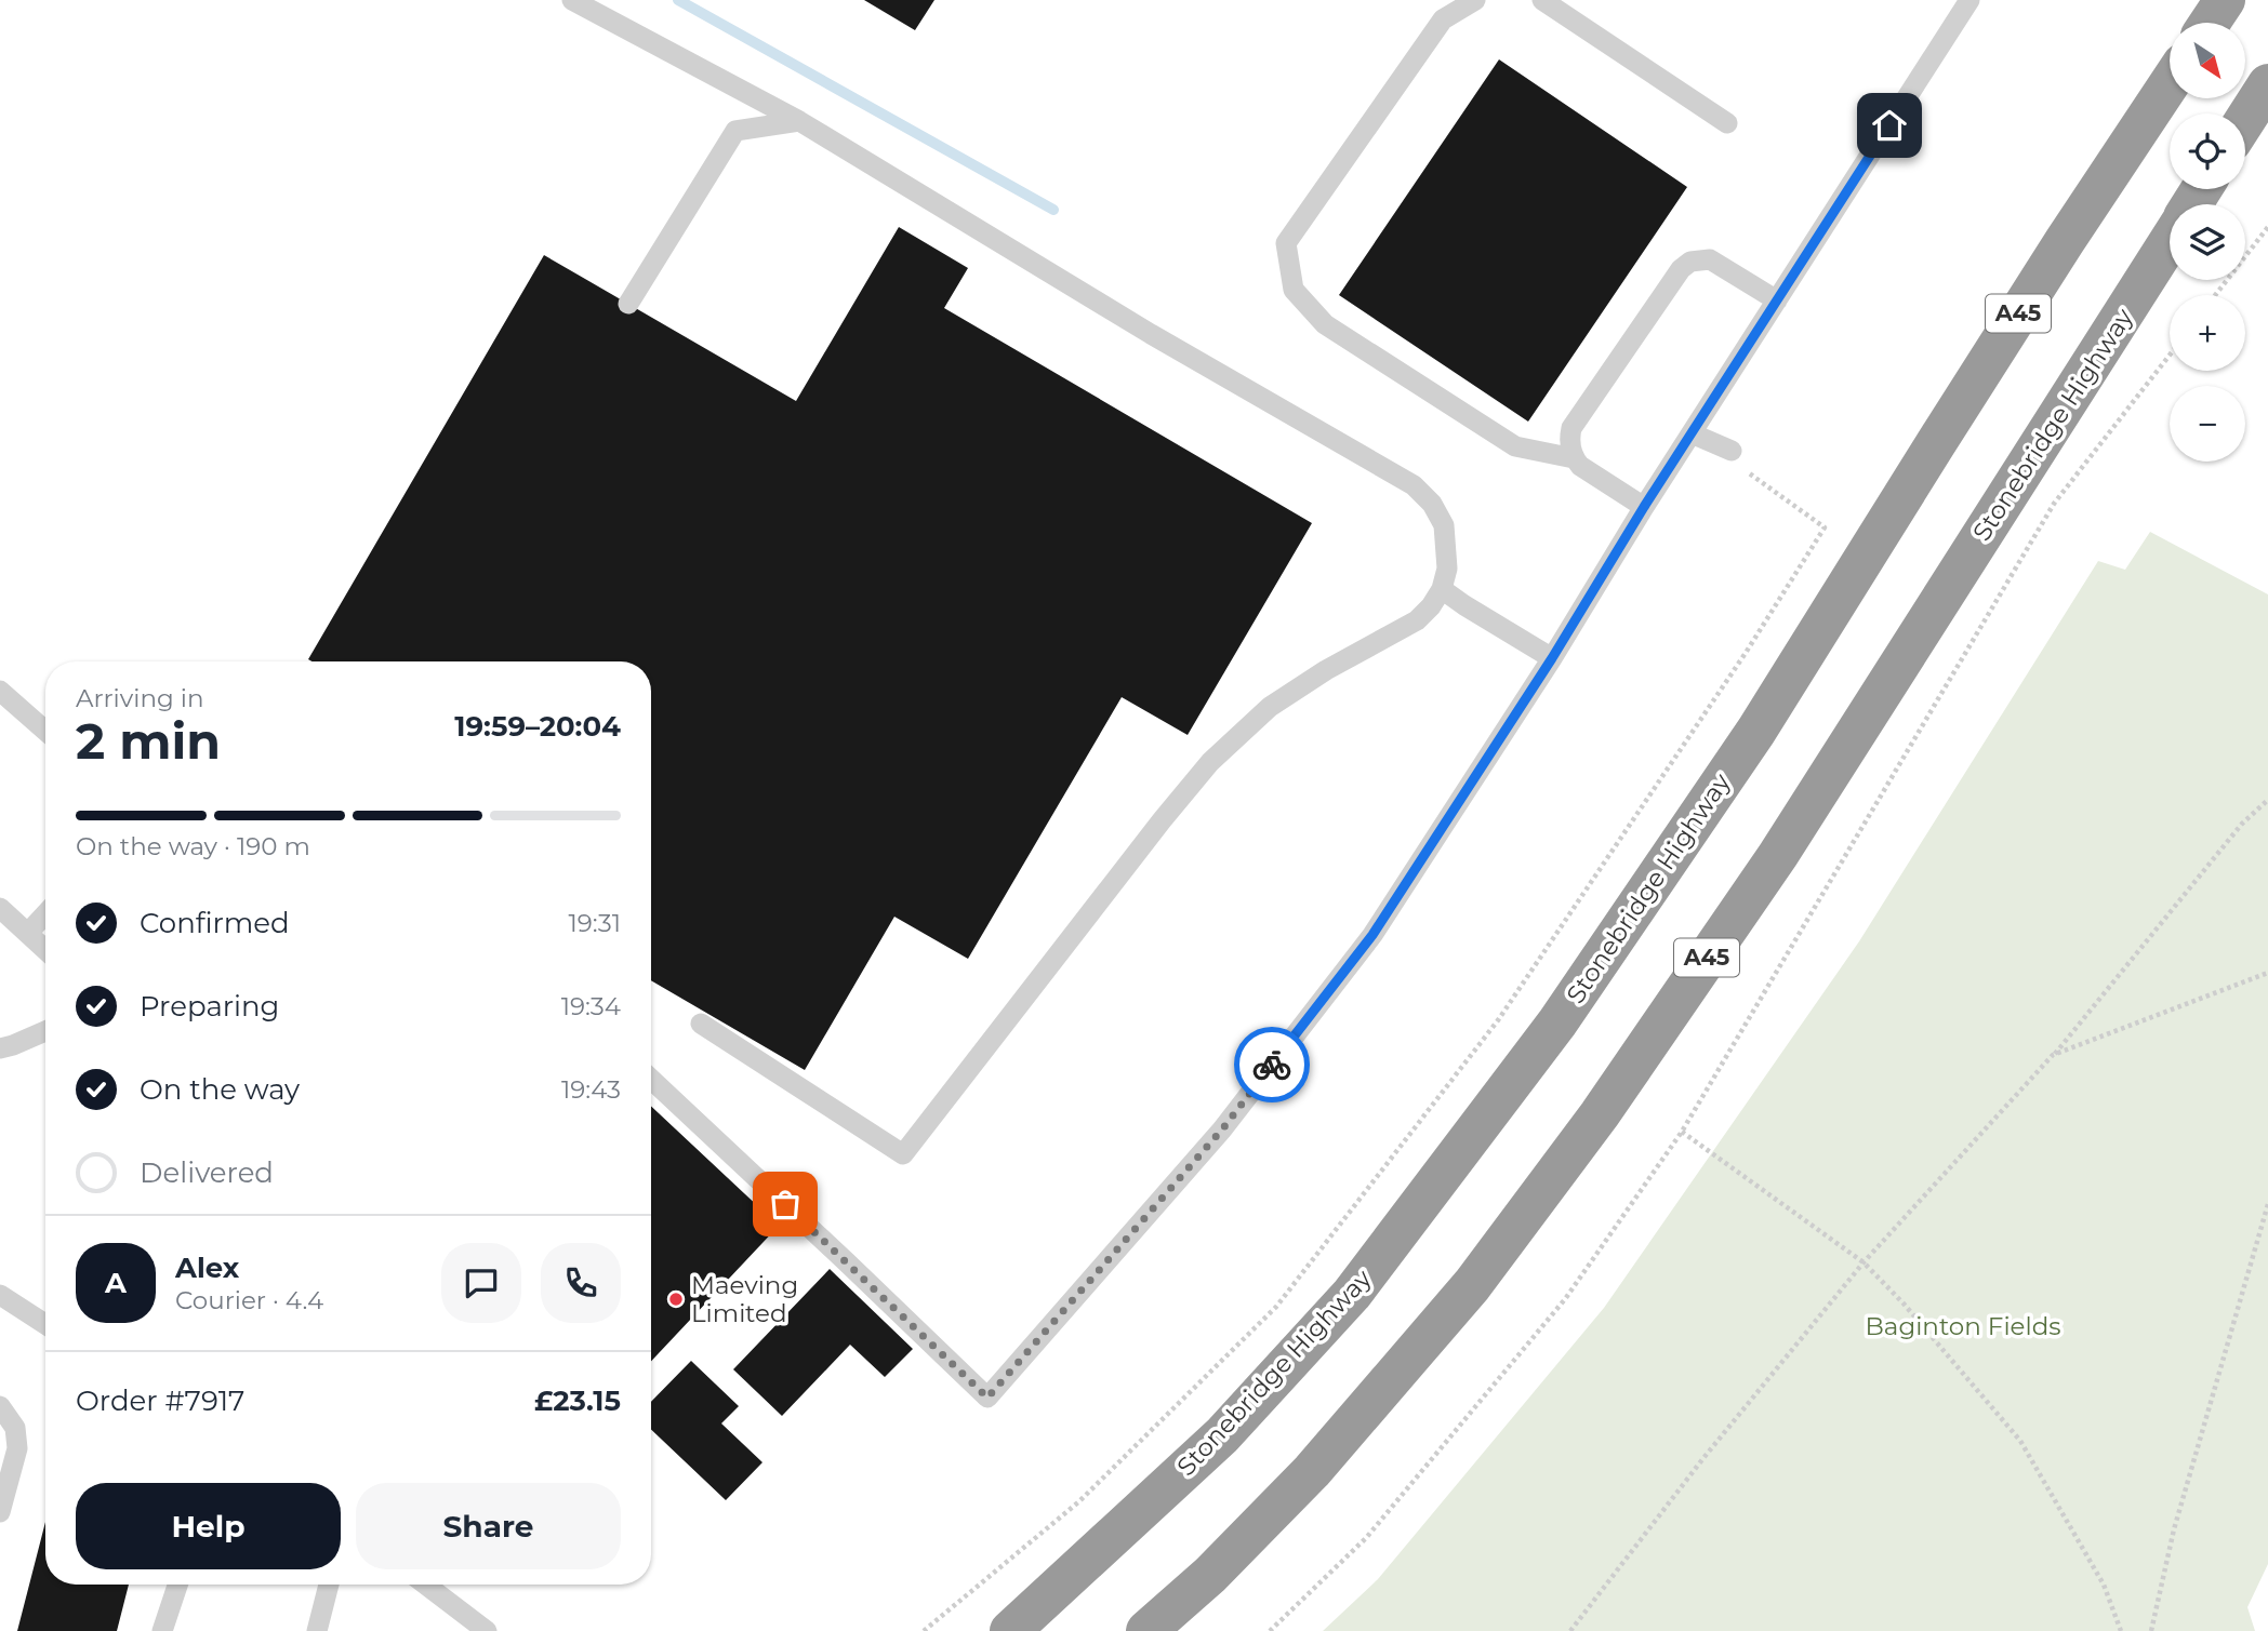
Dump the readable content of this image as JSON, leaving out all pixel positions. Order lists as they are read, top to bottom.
{
  "streets": {
    "highway": ["A45", "Stonebridge Highway"]
  },
  "parks": ["Baginton Fields"],
  "places": ["Maeving Limited"],
  "north": "bottom right",
  "page": {
    "map_buttons": ["+", "−"],
    "heading": ["2 min", "Arriving in", "19:59–20:04"],
    "panel": [
      "Alex",
      "Courier · 4.4",
      "Order #7917",
      "£23.15"
    ],
    "bar": "On the way · 190 m",
    "list": [
      ["Confirmed", "19:31"],
      ["Preparing", "19:34"],
      ["On the way", "19:43"],
      "Delivered"
    ],
    "round": "A",
    "buttons": ["Help", "Share"]
  }
}
